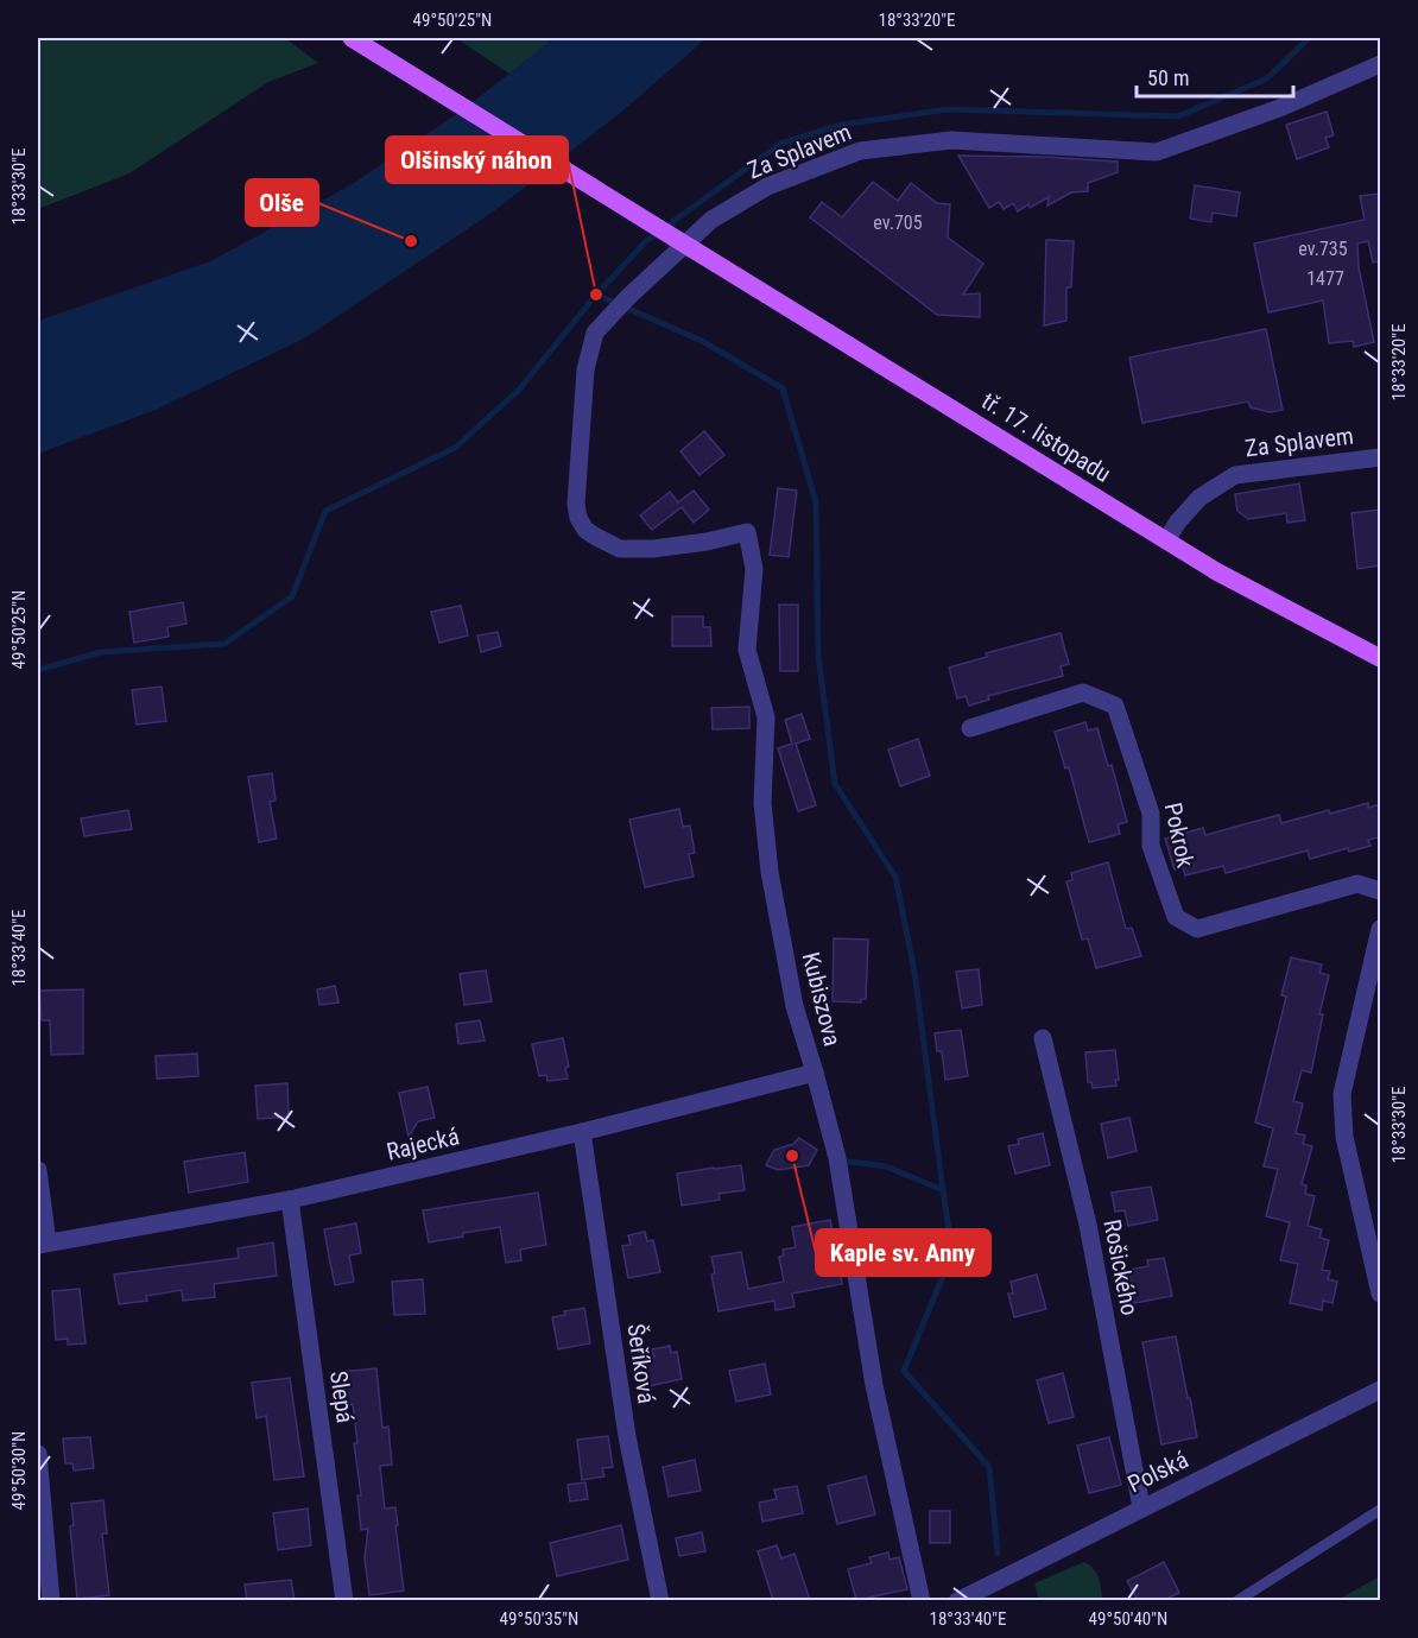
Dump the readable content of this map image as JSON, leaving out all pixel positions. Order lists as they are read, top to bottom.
{
  "streets": {
    "main road": ["tř. 17. listopadu"],
    "street": [
      "Za Splavem",
      "Pokrok",
      "Kubiszova",
      "Rajecká",
      "Rošického",
      "Šeříková",
      "Slepá",
      "Polská"
    ]
  },
  "crossings": [
    ["Za Splavem", "tř. 17. listopadu"],
    ["Za Splavem", "Kubiszova"],
    ["Kubiszova", "Rajecká"],
    ["Rajecká", "Šeříková"],
    ["Rajecká", "Slepá"],
    ["Rošického", "Polská"]
  ],
  "places": ["Olše", "Olšinský náhon", "Kaple sv. Anny"],
  "house_numbers": ["ev.705", "ev.735", "1477"],
  "scale_bar": "50 m",
  "coordinates": [
    "49°50'25\"N",
    "18°33'20\"E",
    "18°33'30\"E",
    "18°33'40\"E",
    "49°50'30\"N",
    "49°50'35\"N",
    "49°50'40\"N"
  ]
}
